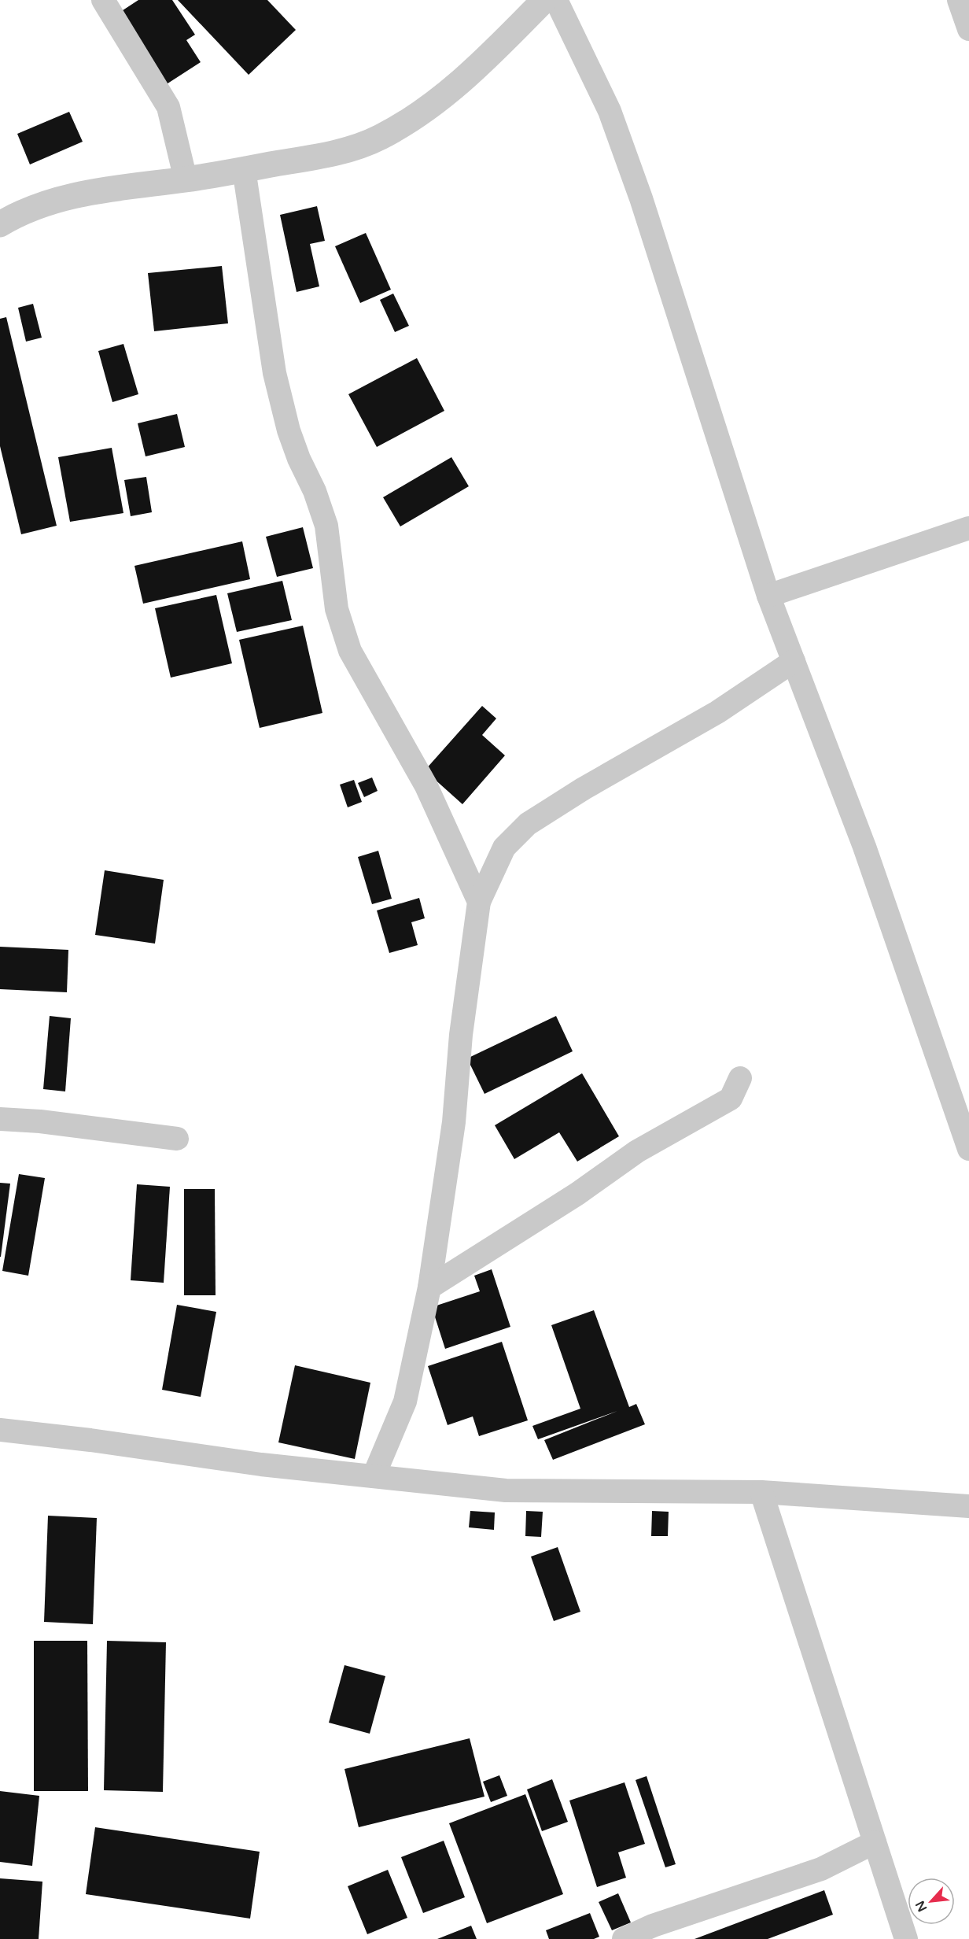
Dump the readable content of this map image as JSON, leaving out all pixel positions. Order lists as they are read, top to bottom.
{
  "north": "bottom left"
}
